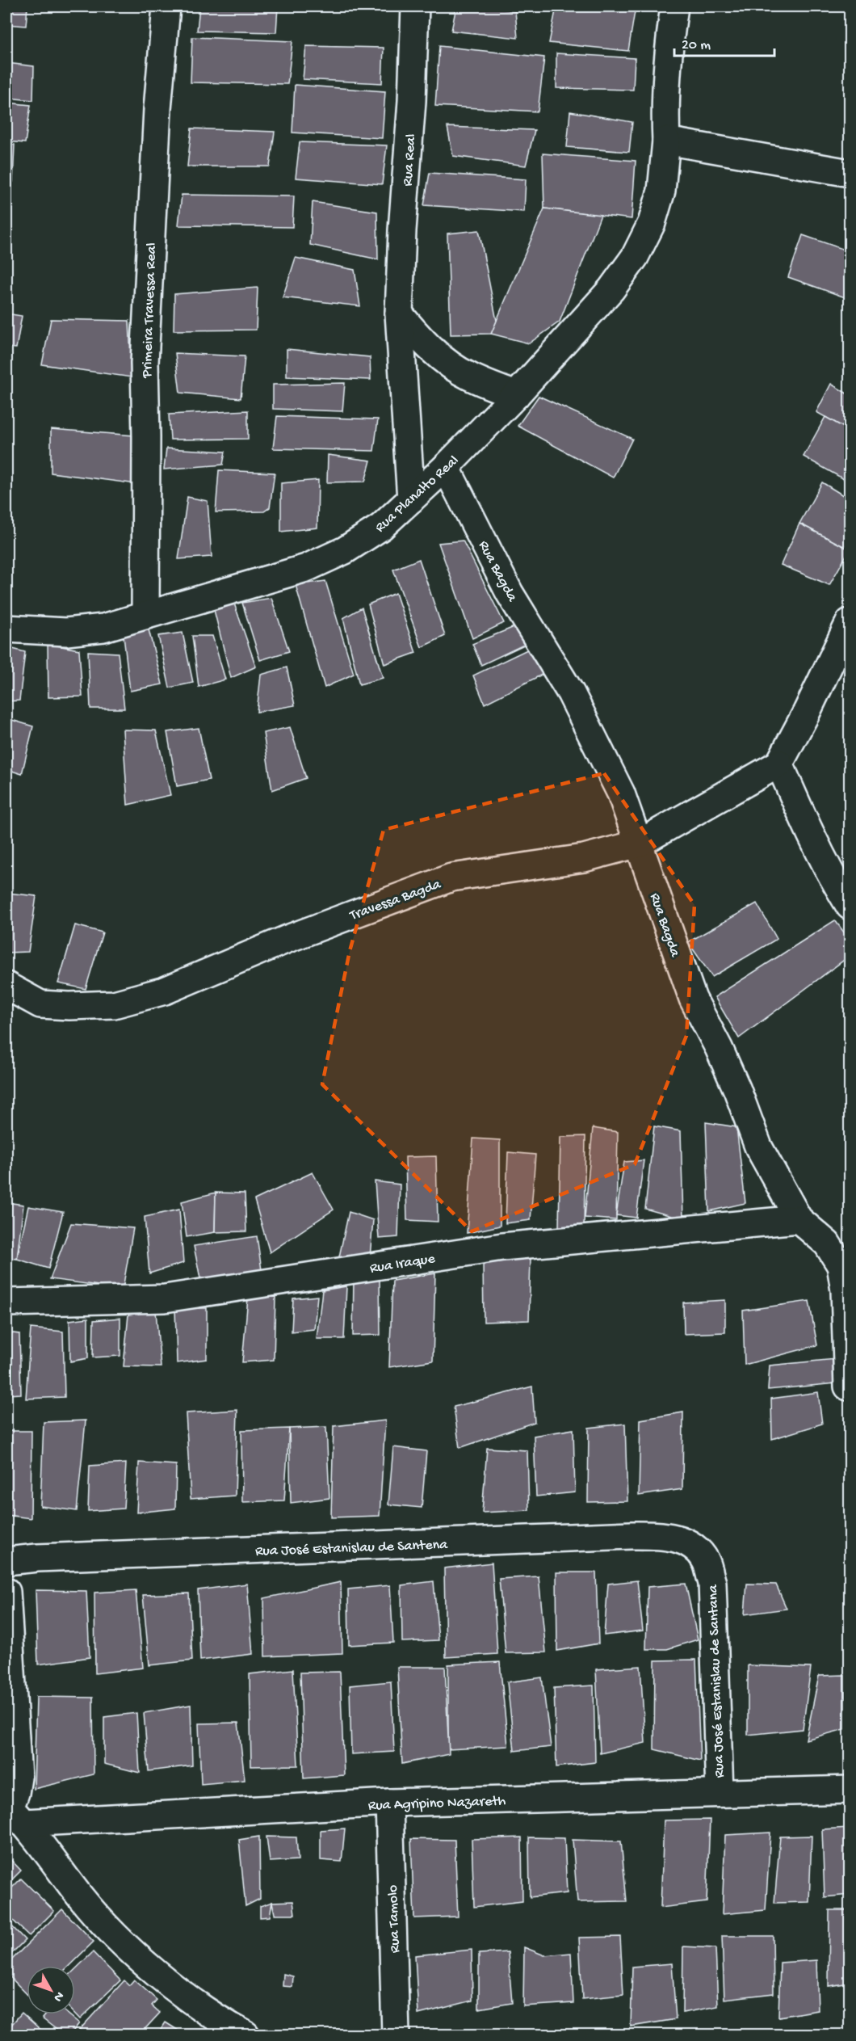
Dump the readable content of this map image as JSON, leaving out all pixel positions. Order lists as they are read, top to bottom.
{
  "streets": {
    "street": [
      "Rua Real",
      "Primeira Travessa Real",
      "Rua Planalto Real",
      "Rua Bagda",
      "Travessa Bagda",
      "Rua Iraque",
      "Rua José Estanislau de Santena",
      "Rua José Estanislau de Santana",
      "Rua Agripino Nazareth",
      "Rua Tamolo"
    ]
  },
  "crossings": [
    ["Rua Real", "Rua Planalto Real"],
    ["Primeira Travessa Real", "Rua Planalto Real"],
    ["Rua Planalto Real", "Rua Bagda"],
    ["Rua Bagda", "Travessa Bagda"],
    ["Rua Bagda", "Rua Iraque"],
    ["Rua José Estanislau de Santena", "Rua José Estanislau de Santana"],
    ["Rua José Estanislau de Santana", "Rua Agripino Nazareth"],
    ["Rua Agripino Nazareth", "Rua Tamolo"]
  ],
  "scale_bar": "20 m",
  "north": "bottom right"
}
